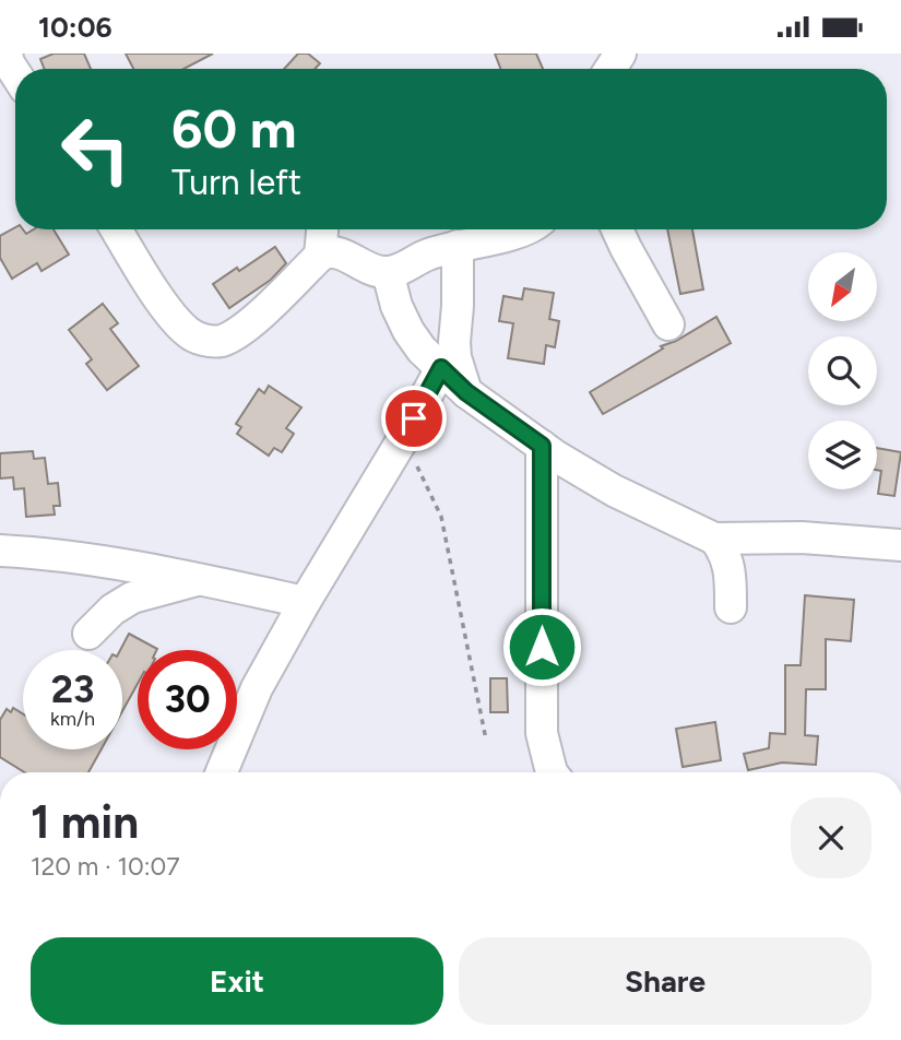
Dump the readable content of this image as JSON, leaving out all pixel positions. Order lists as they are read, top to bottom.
{
  "north": "bottom left",
  "page": {
    "status": "10:06",
    "turn": ["60 m", "Turn left"],
    "speed": "23 km/h",
    "limit": "30",
    "heading": ["1 min", "120 m · 10:07"],
    "buttons": ["Exit", "Share"]
  }
}
